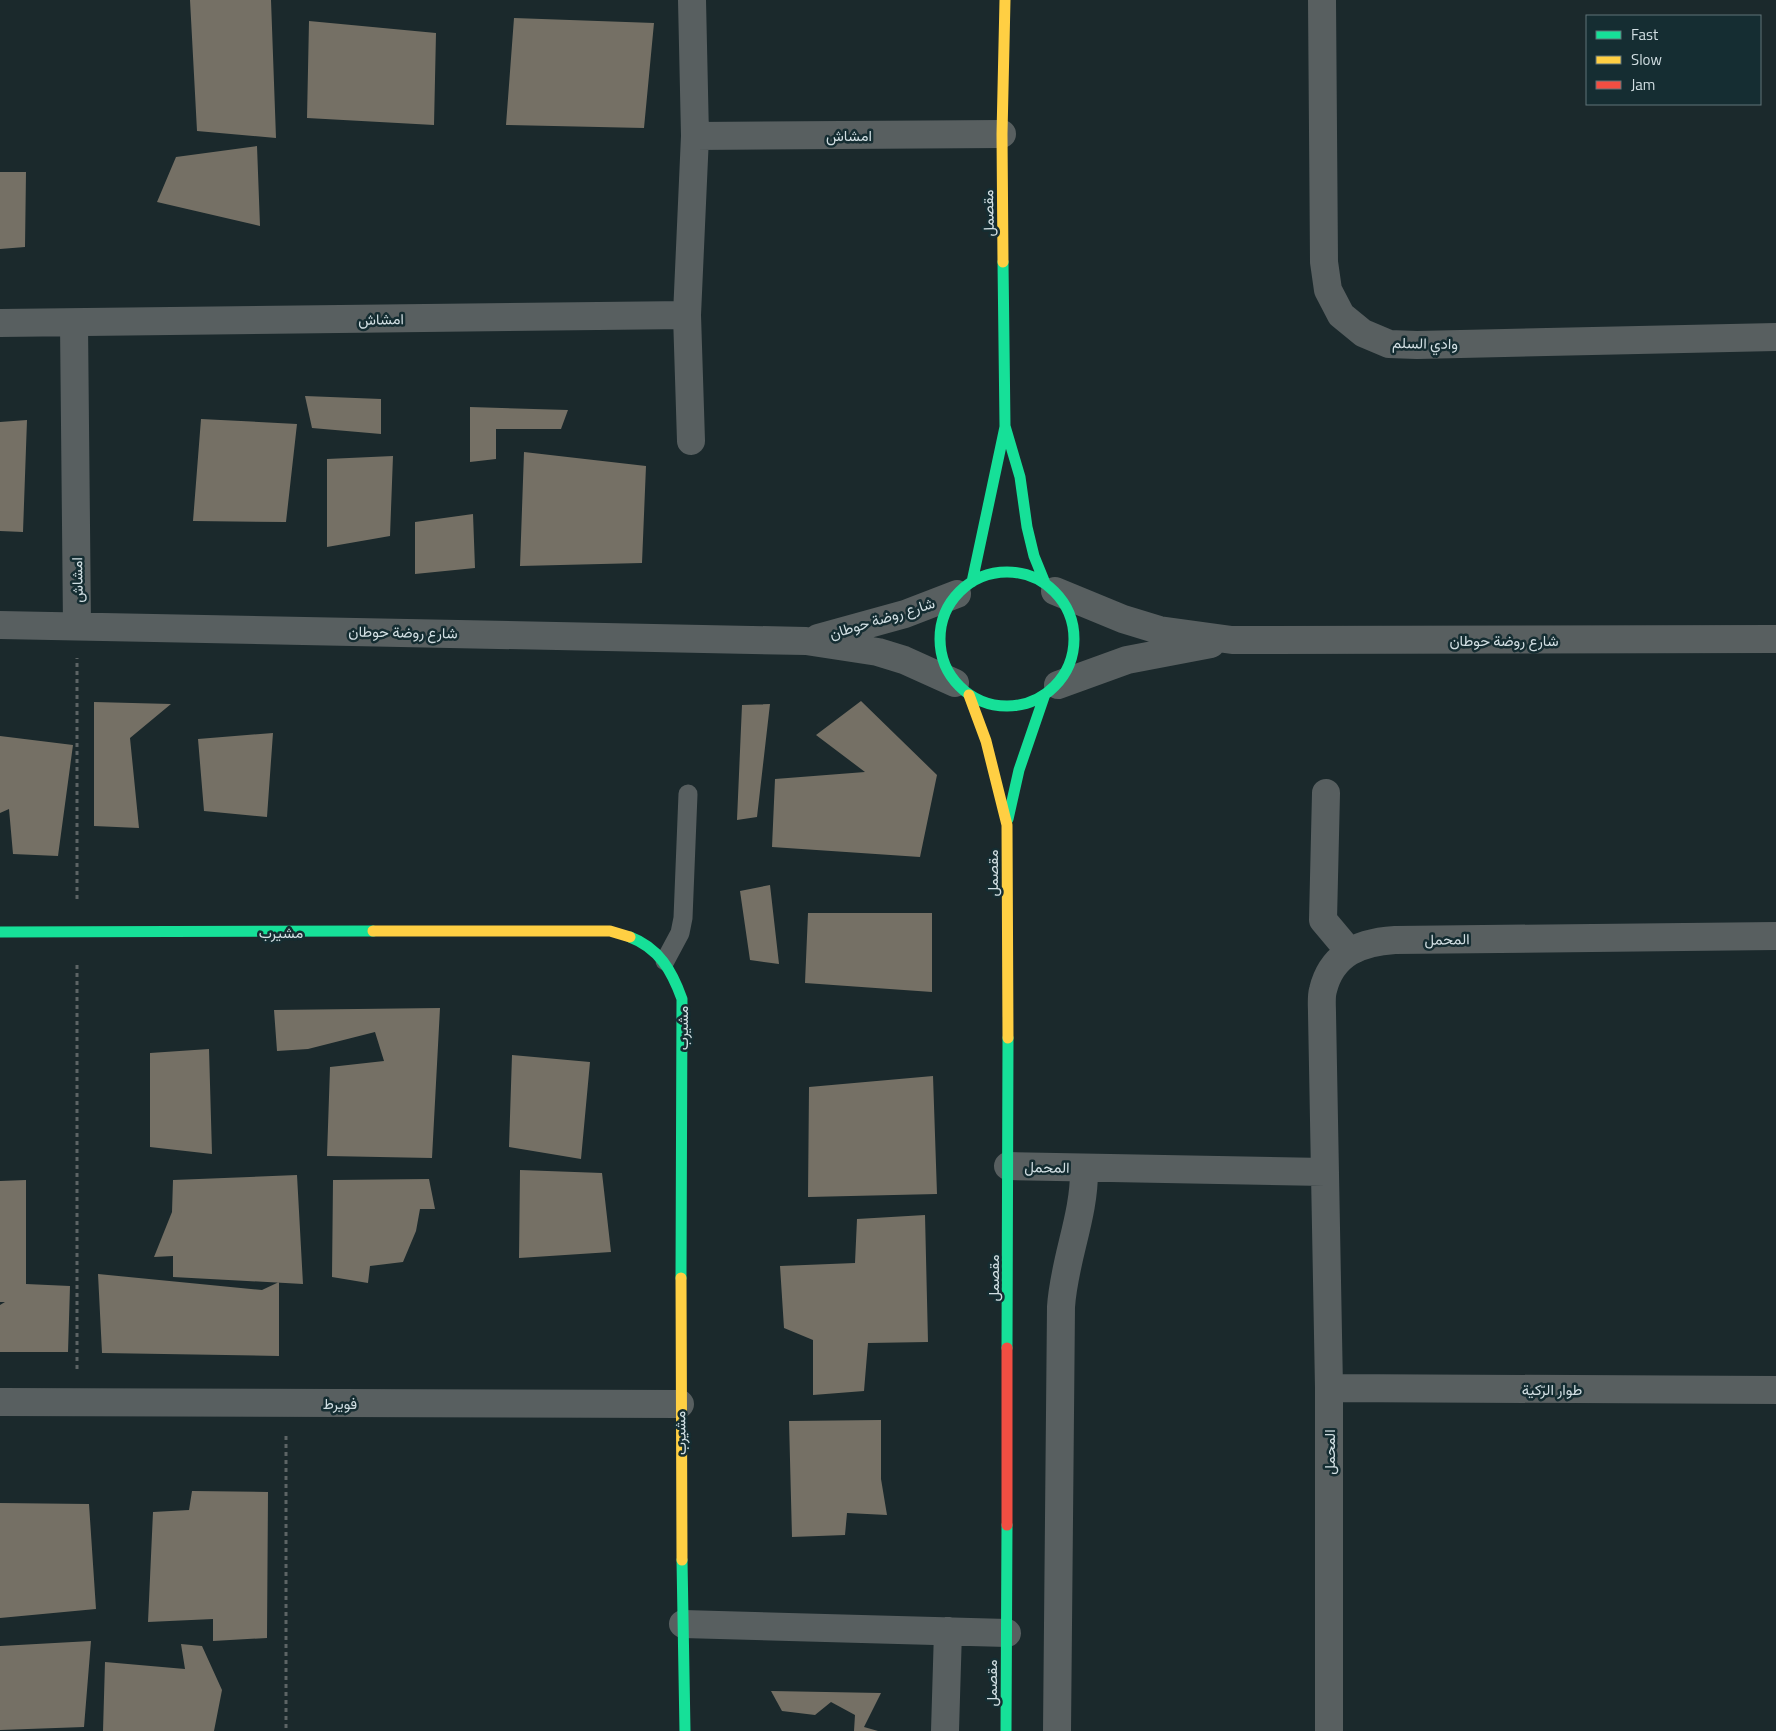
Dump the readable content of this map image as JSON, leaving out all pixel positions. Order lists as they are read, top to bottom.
{
  "streets": {
    "street": [
      "امشاش",
      "مقصمل",
      "وادي السلم",
      "شارع روضة حوطان",
      "مشيرب",
      "المحمل",
      "طوار الرّكية",
      "فويرط"
    ]
  },
  "crossings": [
    ["امشاش", "مقصمل"],
    ["امشاش", "شارع روضة حوطان"],
    ["مقصمل", "شارع روضة حوطان"],
    ["مقصمل", "المحمل"],
    ["مشيرب", "فويرط"],
    ["المحمل", "طوار الرّكية"]
  ],
  "legend": ["Fast", "Slow", "Jam"]
}
